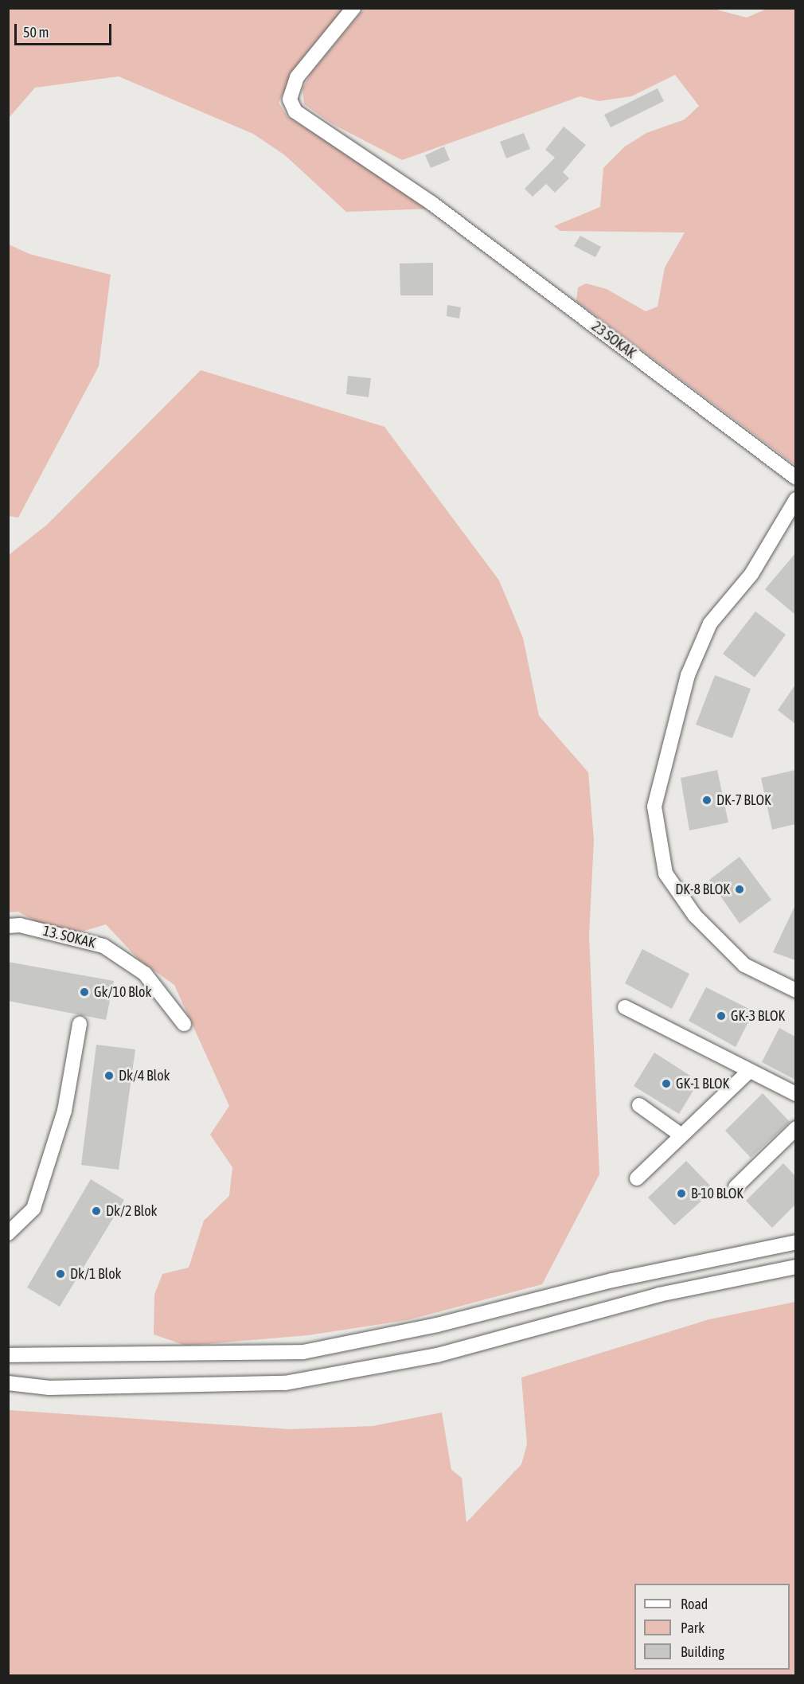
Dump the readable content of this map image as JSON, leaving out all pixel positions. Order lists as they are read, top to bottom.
{
  "streets": {
    "street": ["23 SOKAK", "13. SOKAK"]
  },
  "places": [
    "DK-7 BLOK",
    "DK-8 BLOK",
    "Gk/10 Blok",
    "GK-3 BLOK",
    "Dk/4 Blok",
    "GK-1 BLOK",
    "B-10 BLOK",
    "Dk/2 Blok",
    "Dk/1 Blok"
  ],
  "legend": ["Road", "Park", "Building"],
  "scale_bar": "50 m"
}
